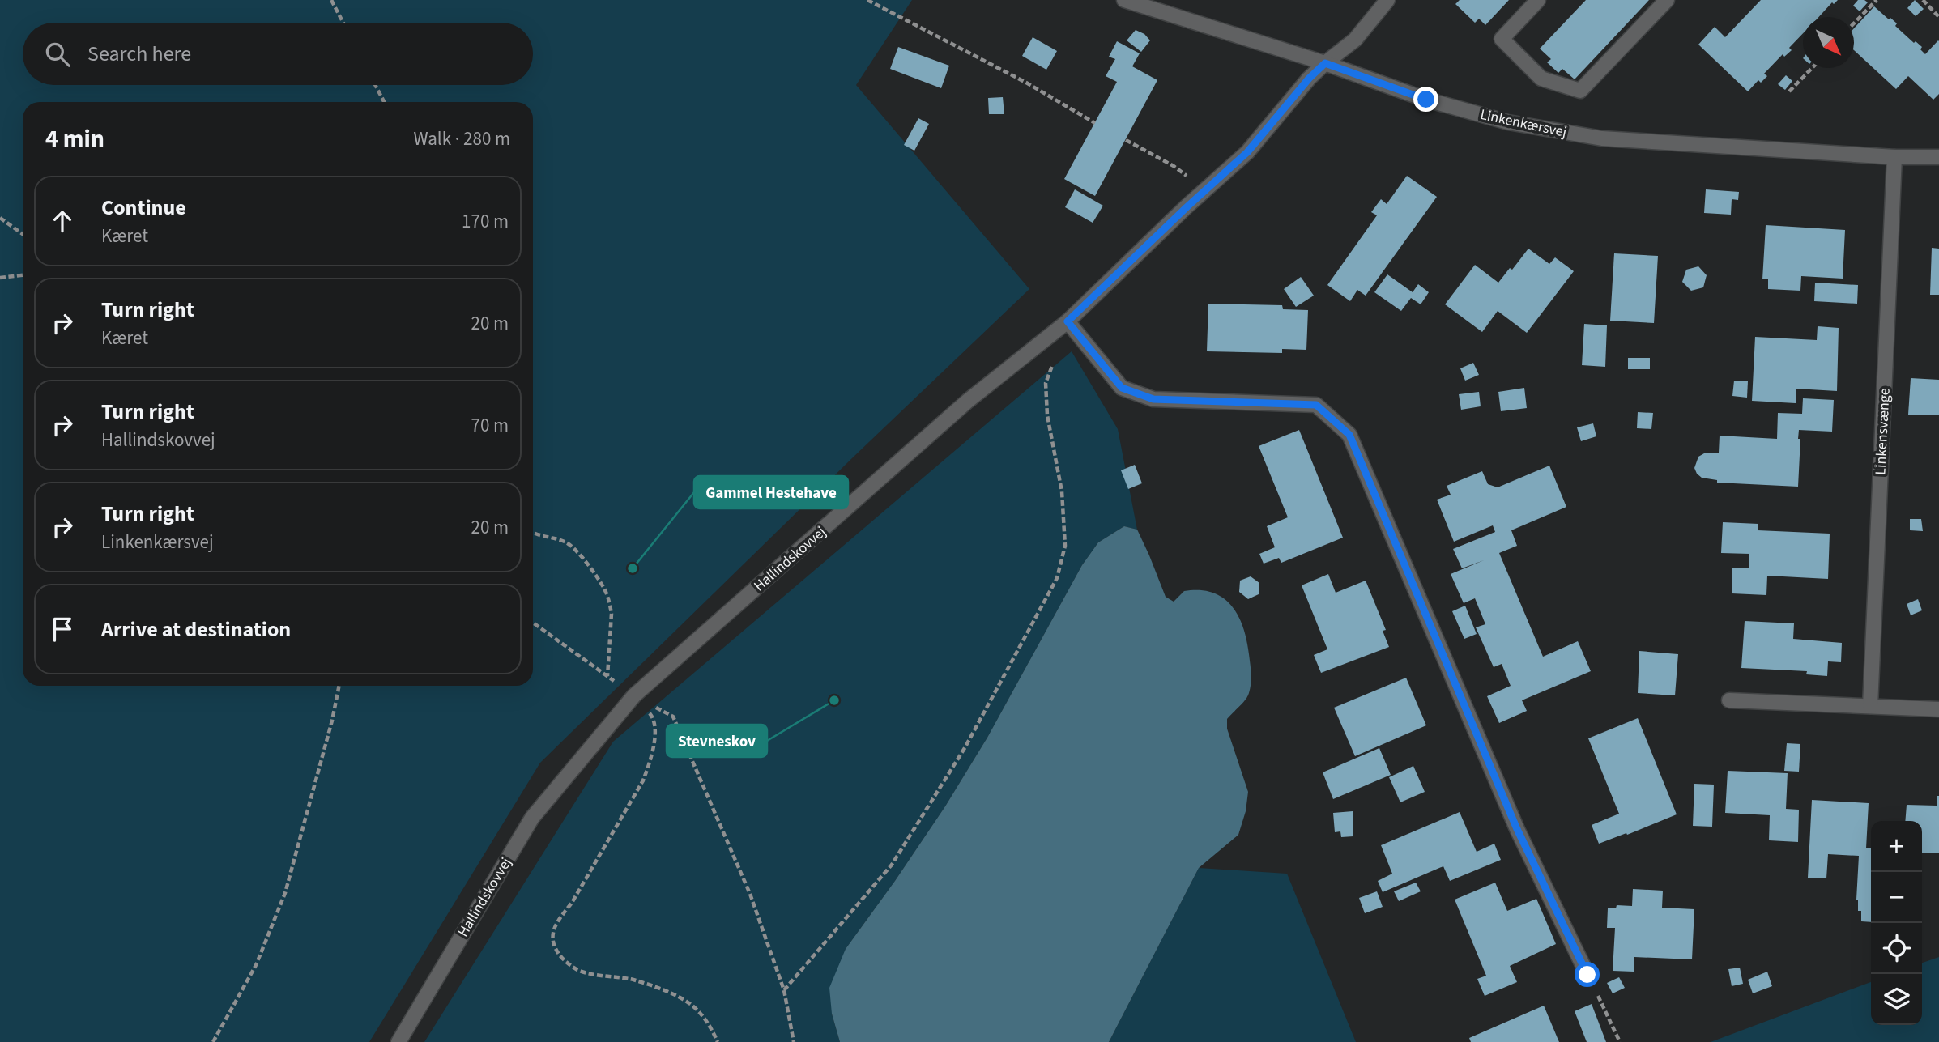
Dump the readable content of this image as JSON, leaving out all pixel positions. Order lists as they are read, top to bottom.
{
  "streets": {
    "street": ["Linkenkærsvej", "Linkensvænge", "Hallindskovvej"]
  },
  "crossings": [
    ["Linkenkærsvej", "Linkensvænge"],
    ["Linkenkærsvej", "Hallindskovvej"]
  ],
  "places": ["Gammel Hestehave", "Stevneskov"],
  "north": "bottom right",
  "page": {
    "search": "Search here",
    "heading": ["4 min", "Walk · 280 m"],
    "list": [
      ["Continue", "Kæret", "170 m"],
      ["Turn right", "Kæret", "20 m"],
      ["Turn right", "Hallindskovvej", "70 m"],
      ["Turn right", "Linkenkærsvej", "20 m"],
      "Arrive at destination"
    ],
    "map_buttons": ["+", "−"]
  }
}
